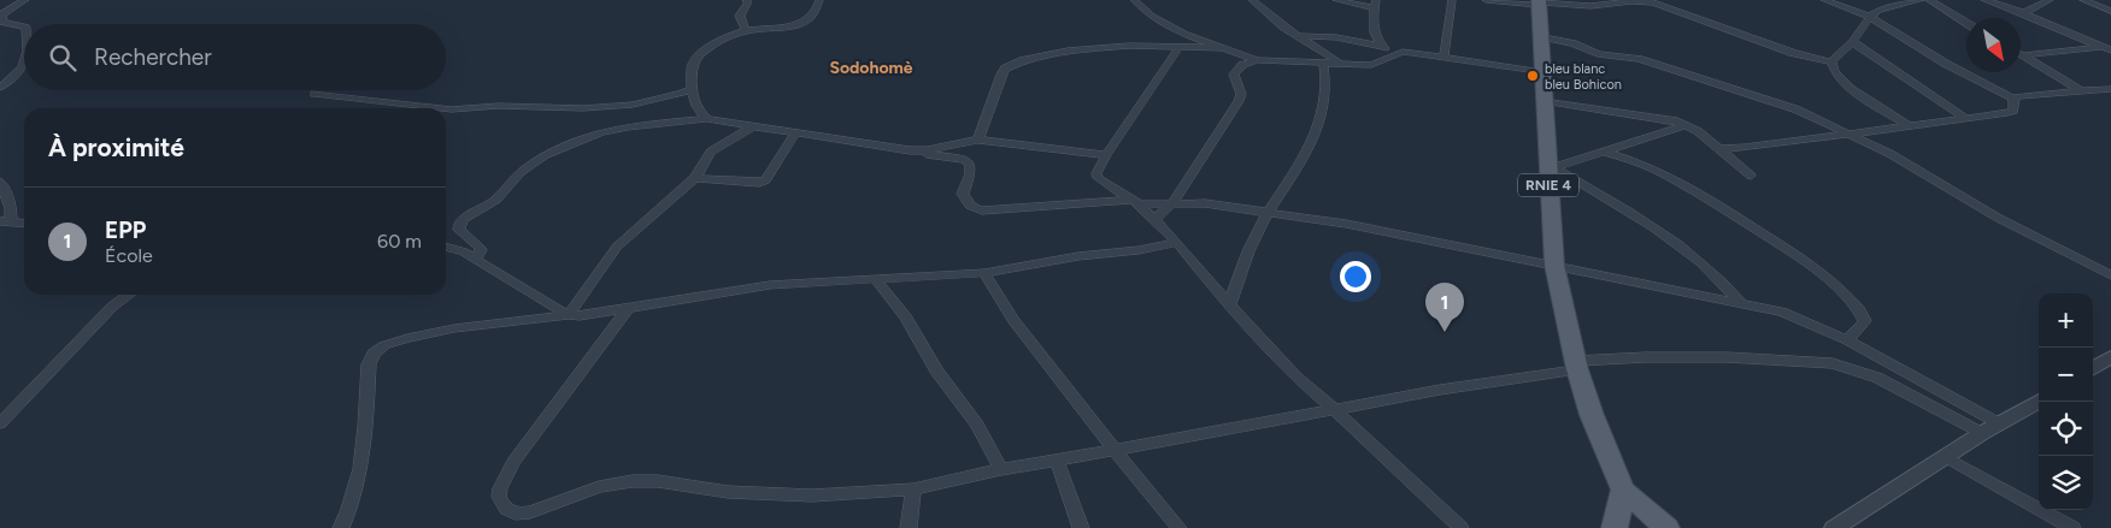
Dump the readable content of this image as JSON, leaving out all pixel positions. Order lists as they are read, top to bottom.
{
  "streets": {
    "main road": ["RNIE 4"]
  },
  "districts": ["Sodohomè"],
  "places": ["bleu blanc bleu Bohicon"],
  "north": "bottom right",
  "page": {
    "search": "Rechercher",
    "heading": "À proximité",
    "list": [
      {
        "mark": "1",
        "name": "EPP",
        "note": "École",
        "value": "60 m"
      }
    ],
    "pins": "1",
    "map_buttons": ["+", "−"]
  }
}
